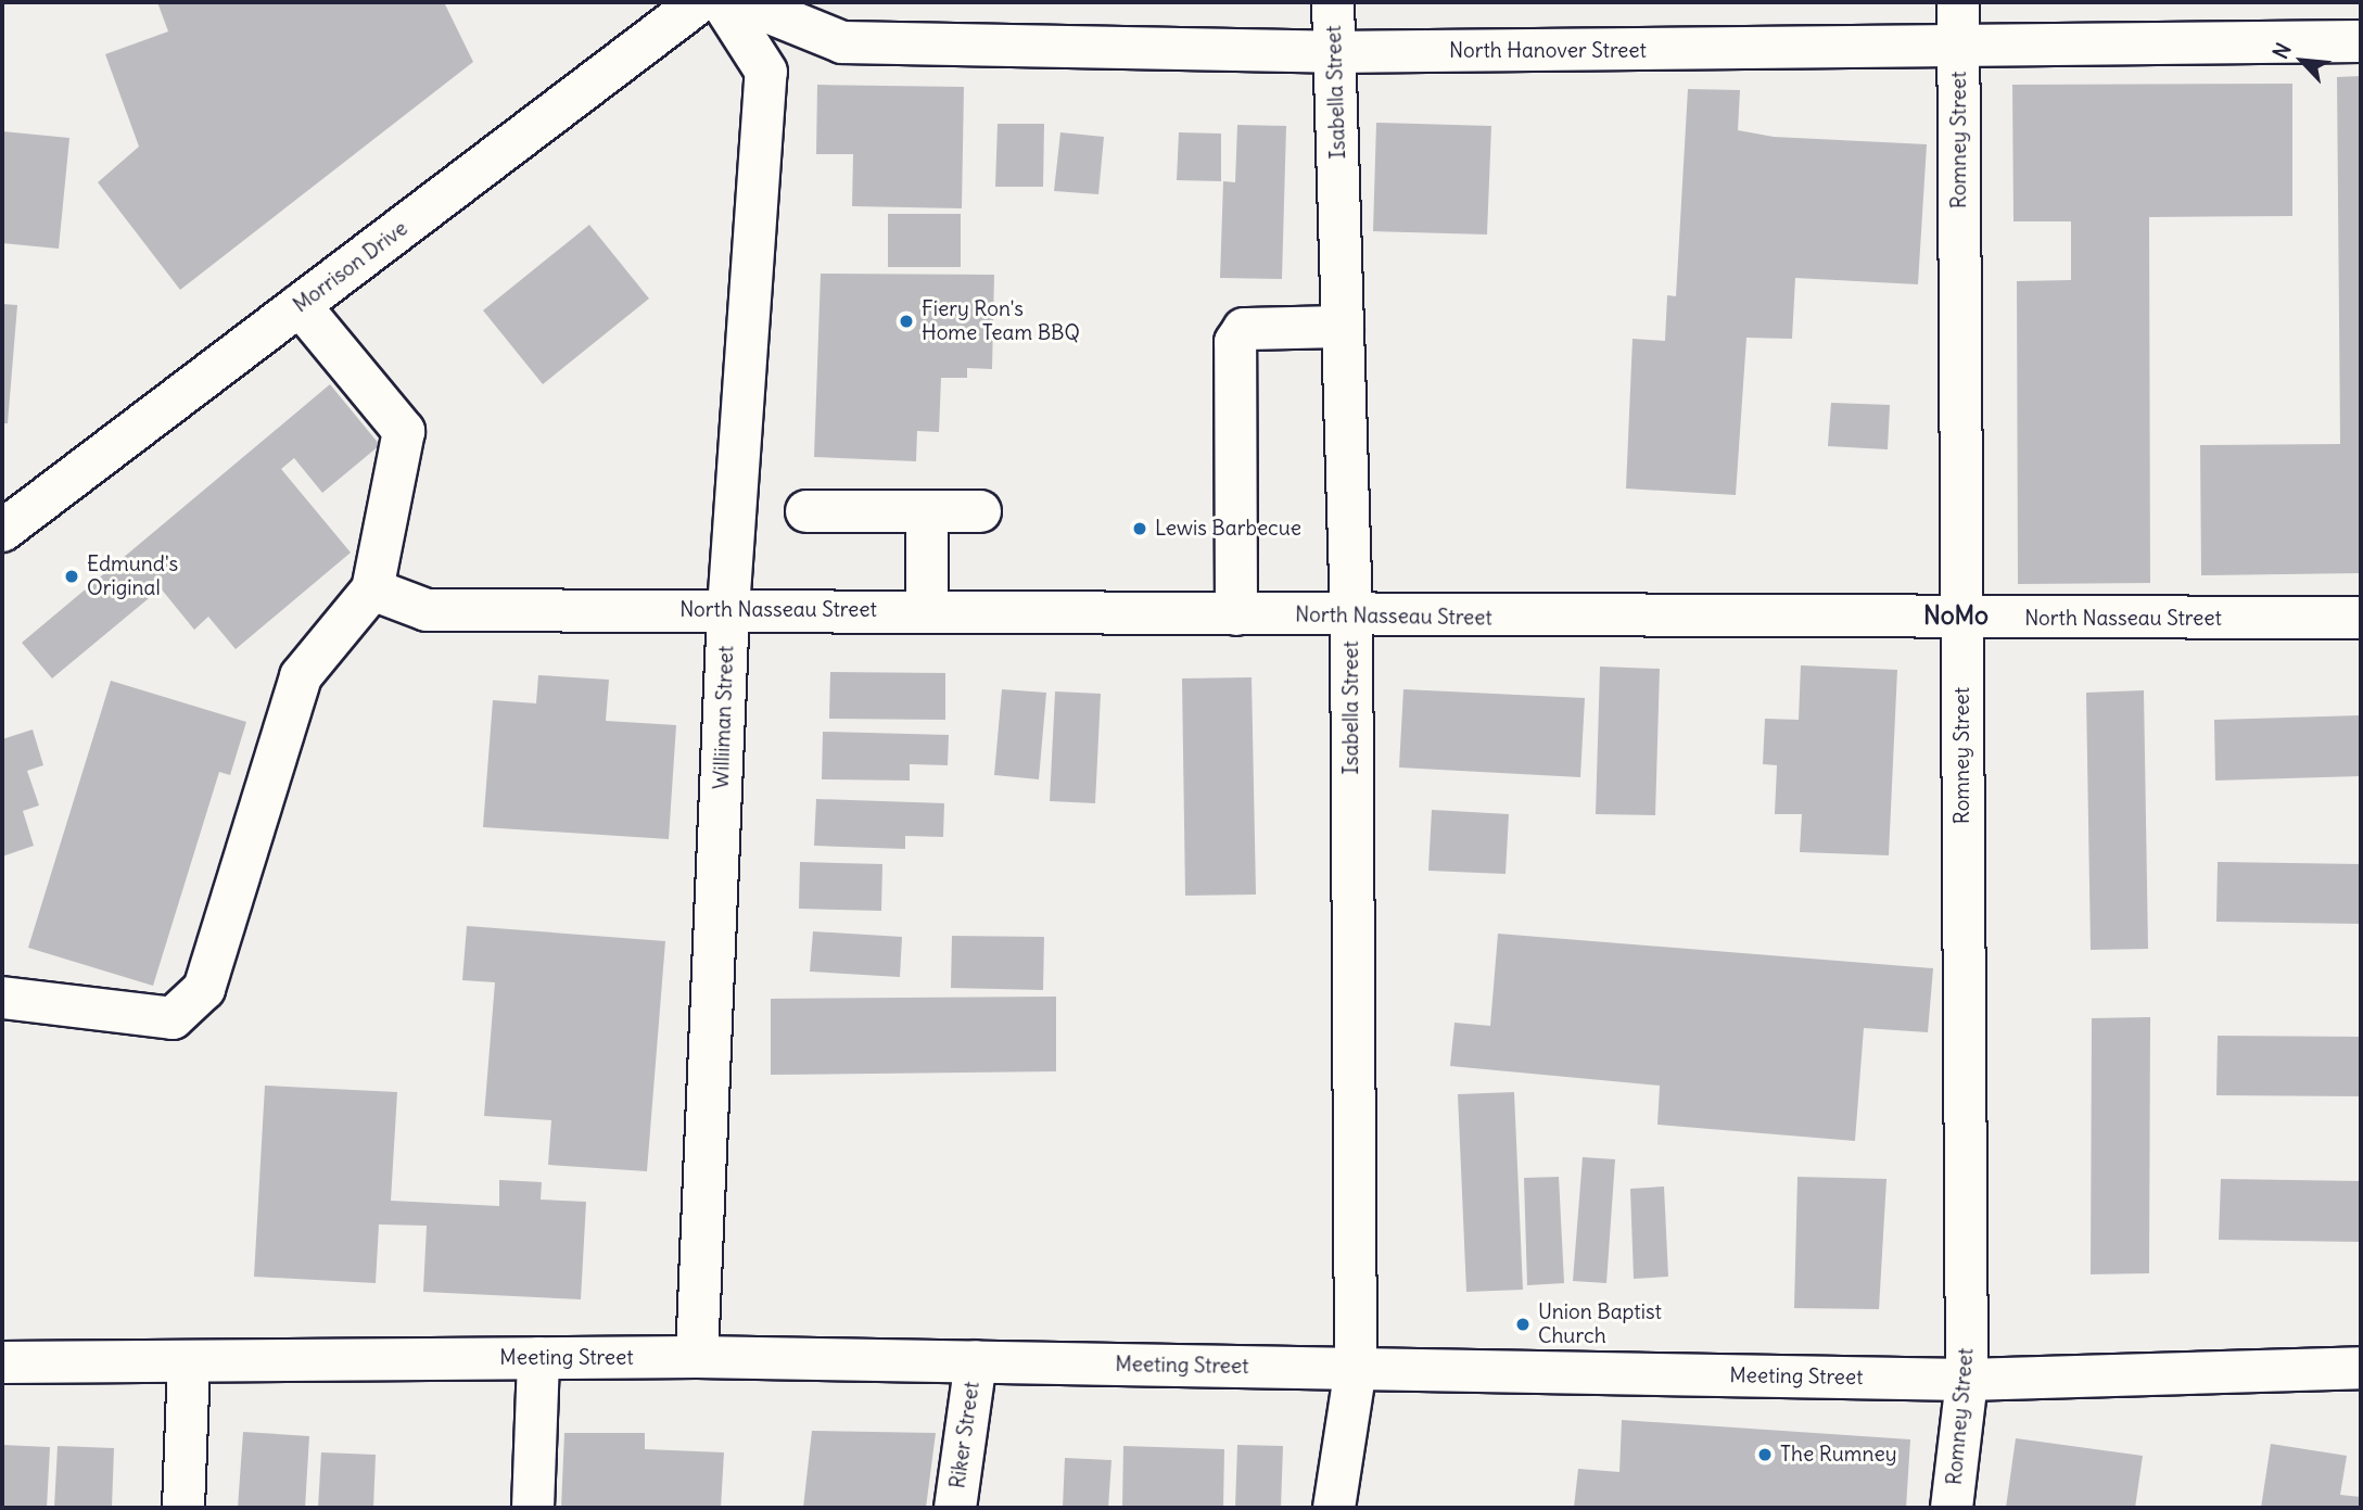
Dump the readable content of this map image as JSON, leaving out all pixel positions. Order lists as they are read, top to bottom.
{
  "streets": {
    "street": [
      "North Hanover Street",
      "Isabella Street",
      "Romney Street",
      "Morrison Drive",
      "North Nasseau Street",
      "Williiman Street",
      "Meeting Street",
      "Riker Street"
    ]
  },
  "crossings": [
    ["North Hanover Street", "Isabella Street"],
    ["North Hanover Street", "Romney Street"],
    ["Isabella Street", "North Nasseau Street"],
    ["Isabella Street", "Meeting Street"],
    ["Romney Street", "North Nasseau Street"],
    ["Romney Street", "Meeting Street"],
    ["North Nasseau Street", "Williiman Street"],
    ["Williiman Street", "Meeting Street"],
    ["Meeting Street", "Riker Street"]
  ],
  "districts": ["NoMo"],
  "places": [
    "Fiery Ron's Home Team BBQ",
    "Lewis Barbecue",
    "Edmund's Original",
    "Union Baptist Church",
    "The Rumney"
  ],
  "north": "top left"
}
